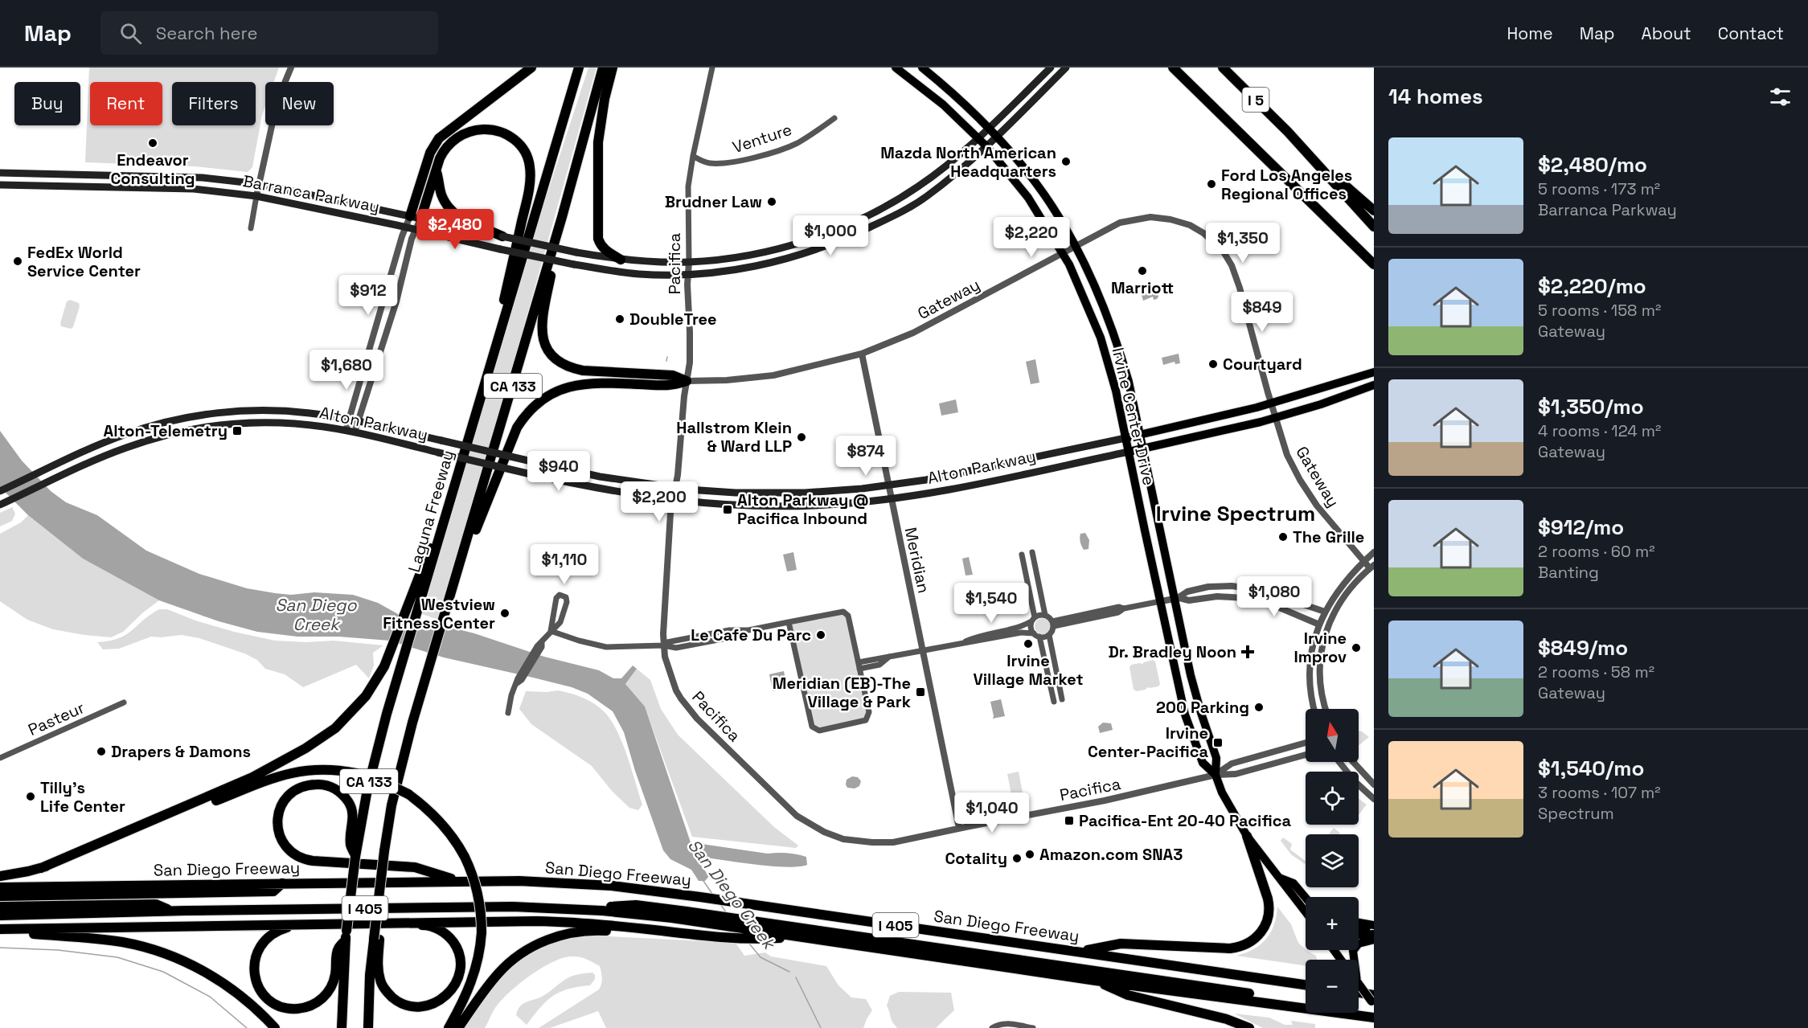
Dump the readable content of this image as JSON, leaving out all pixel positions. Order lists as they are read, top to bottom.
{
  "streets": {
    "highway": [
      "I 5",
      "CA 133",
      "Laguna Freeway",
      "San Diego Freeway",
      "I 405"
    ],
    "main road": ["Barranca Parkway", "Irvine Center Drive", "Alton Parkway"],
    "street": [
      "Venture",
      "Pacifica",
      "Gateway",
      "Meridian",
      "Pasteur"
    ]
  },
  "crossings": [
    ["Venture", "Pacifica"],
    ["Barranca Parkway", "Pacifica"],
    ["Barranca Parkway", "Irvine Center Drive"],
    ["Pacifica", "Gateway"],
    ["Pacifica", "Irvine Center Drive"],
    ["Pacifica", "Alton Parkway"],
    ["Pacifica", "Meridian"],
    ["Gateway", "Irvine Center Drive"],
    ["Gateway", "Alton Parkway"],
    ["Gateway", "Meridian"],
    ["Irvine Center Drive", "Alton Parkway"],
    ["Alton Parkway", "Meridian"]
  ],
  "districts": ["Irvine Spectrum"],
  "water": ["San Diego Creek"],
  "places": {
    "other": [
      "Endeavor Consulting",
      "Mazda North American Headquarters",
      "Ford Los Angeles Regional Offices",
      "Brudner Law",
      "FedEx World Service Center",
      "Marriott",
      "DoubleTree",
      "Courtyard",
      "Hallstrom Klein & Ward LLP",
      "The Grille",
      "Westview Fitness Center",
      "Le Cafe Du Parc",
      "Irvine Village Market",
      "Irvine Improv",
      "200 Parking",
      "Drapers & Damons",
      "Tilly's Life Center",
      "Amazon.com SNA3",
      "Cotality"
    ],
    "transit": [
      "Alton-Telemetry",
      "Alton Parkway @ Pacifica Inbound",
      "Meridian (EB)-The Village & Park",
      "Irvine Center-Pacifica",
      "Pacifica-Ent 20-40 Pacifica"
    ],
    "health": ["Dr. Bradley Noon"]
  },
  "north": "top",
  "page": {
    "header": "Map",
    "search": "Search here",
    "nav": [
      "Home",
      "Map",
      "About",
      "Contact"
    ],
    "heading": "14 homes",
    "chip": [
      "Buy",
      "Rent",
      "Filters",
      "New"
    ],
    "list": [
      {
        "name": "$2,480/mo",
        "note": "5 rooms · 173 m² · Barranca Parkway"
      },
      {
        "name": "$2,220/mo",
        "note": "5 rooms · 158 m² · Gateway"
      },
      {
        "name": "$1,350/mo",
        "note": "4 rooms · 124 m² · Gateway"
      },
      {
        "name": "$912/mo",
        "note": "2 rooms · 60 m² · Banting"
      },
      {
        "name": "$849/mo",
        "note": "2 rooms · 58 m² · Gateway"
      },
      {
        "name": "$1,540/mo",
        "note": "3 rooms · 107 m² · Spectrum"
      }
    ],
    "price": [
      "$2,480",
      "$1,000",
      "$2,220",
      "$1,350",
      "$912",
      "$849",
      "$1,680",
      "$874",
      "$940",
      "$2,200",
      "$1,110",
      "$1,080",
      "$1,540",
      "$1,040"
    ],
    "map_buttons": ["+", "−"]
  }
}
